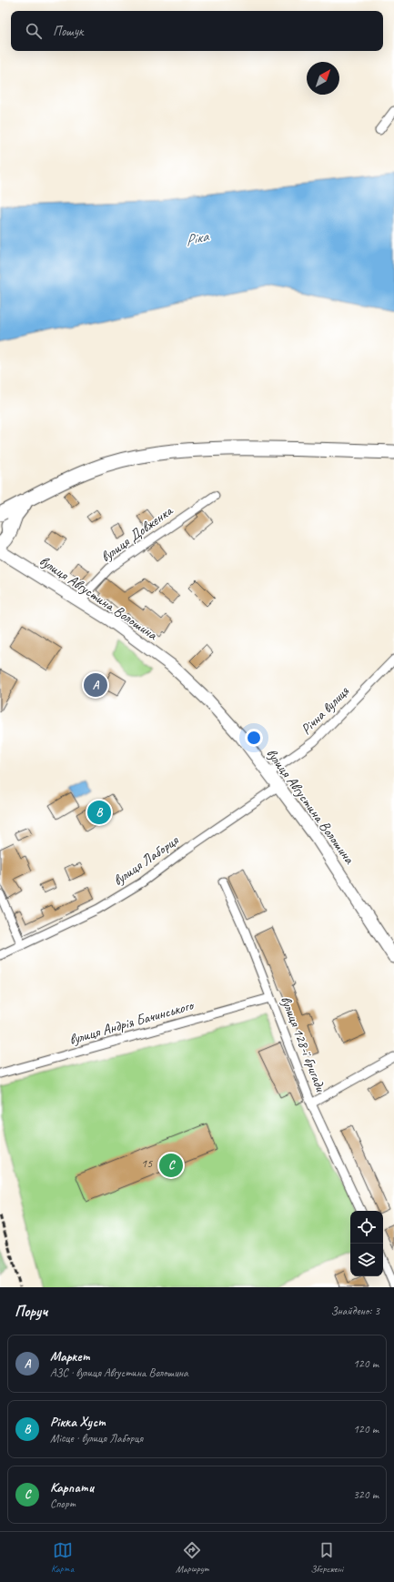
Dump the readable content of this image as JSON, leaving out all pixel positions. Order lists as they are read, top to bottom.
{
  "streets": {
    "main road": ["вулиця Августина Волошина"],
    "street": [
      "вулиця Довженка",
      "Річна вулиця",
      "вулиця Лаборця",
      "вулиця Андрія Бачинського",
      "вулиця 128-ї бригади"
    ]
  },
  "crossings": [
    ["вулиця Довженка", "вулиця Августина Волошина"],
    ["вулиця Августина Волошина", "Річна вулиця"],
    ["вулиця Августина Волошина", "вулиця Лаборця"],
    ["вулиця Андрія Бачинського", "вулиця 128-ї бригади"]
  ],
  "water": ["Ріка"],
  "house_numbers": ["15"],
  "north": "top right",
  "page": {
    "search": "Пошук",
    "pins": ["A", "B", "C"],
    "heading": ["Поруч", "Знайдено: 3"],
    "list": [
      {
        "mark": "A",
        "name": "Маркет",
        "note": "АЗС · вулиця Августина Волошина",
        "value": "120 m"
      },
      {
        "mark": "B",
        "name": "Рікка Хуст",
        "note": "Місце · вулиця Лаборця",
        "value": "120 m"
      },
      {
        "mark": "C",
        "name": "Карпати",
        "note": "Спорт",
        "value": "320 m"
      }
    ],
    "nav": ["Карта", "Маршрут", "Збережені"]
  }
}
